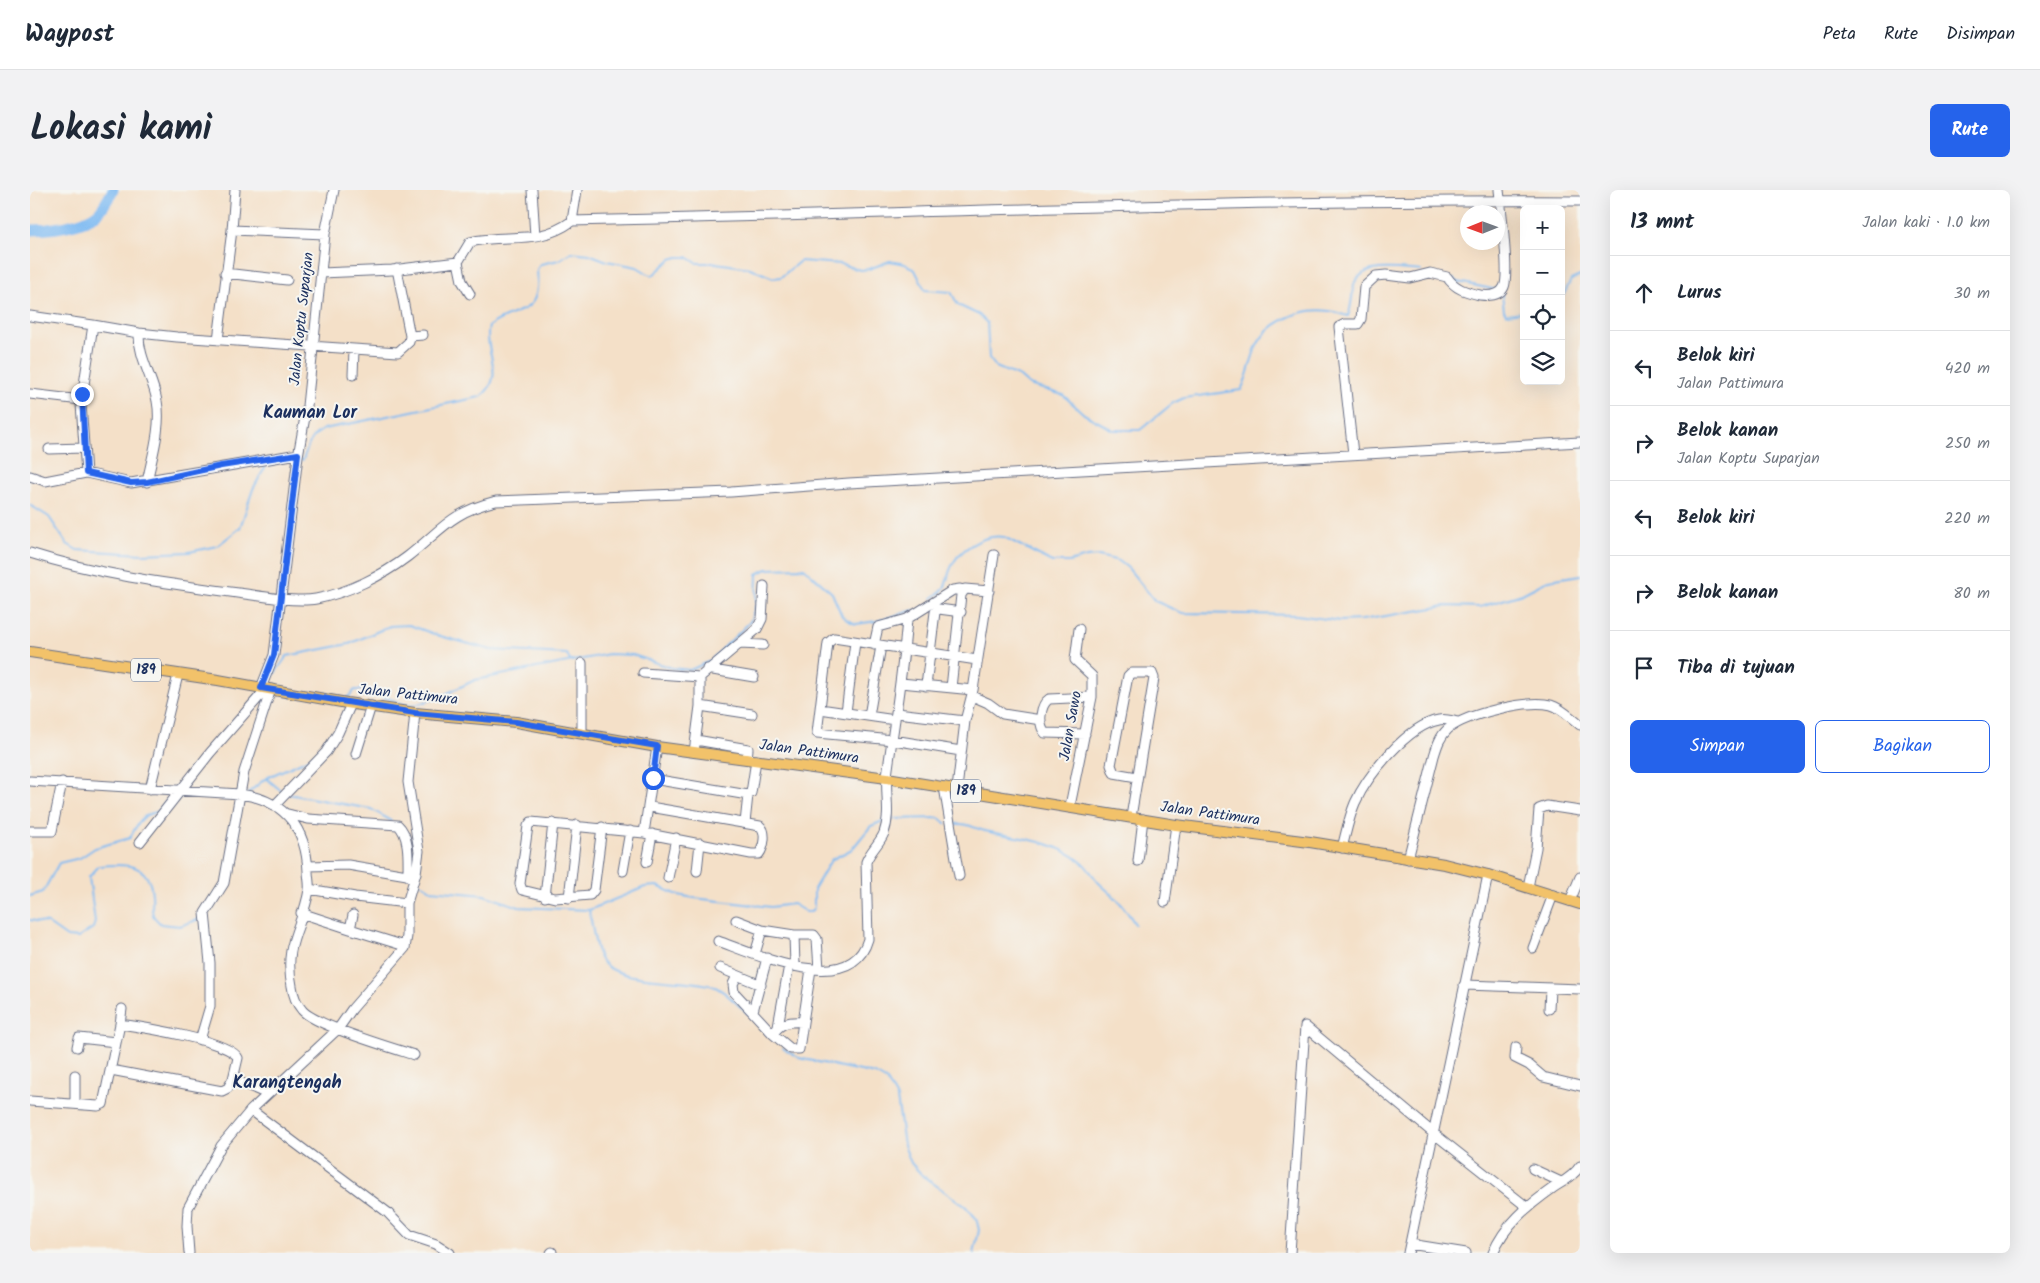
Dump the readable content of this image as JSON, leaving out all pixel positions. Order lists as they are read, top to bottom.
{
  "streets": {
    "main road": ["189", "Jalan Pattimura"],
    "street": ["Jalan Koptu Suparjan", "Jalan Sawo"]
  },
  "crossings": [
    ["Jalan Koptu Suparjan", "Jalan Pattimura"],
    ["Jalan Pattimura", "Jalan Sawo"]
  ],
  "districts": ["Kauman Lor", "Karangtengah"],
  "north": "left",
  "page": {
    "header": "Waypost",
    "nav": ["Peta", "Rute", "Disimpan"],
    "title": "Lokasi kami",
    "buttons": [
      "Rute",
      ["Simpan", "Bagikan"]
    ],
    "heading": ["13 mnt", "Jalan kaki · 1.0 km"],
    "map_buttons": ["+", "−"],
    "list": [
      ["Lurus", "30 m"],
      ["Belok kiri", "Jalan Pattimura", "420 m"],
      ["Belok kanan", "Jalan Koptu Suparjan", "250 m"],
      ["Belok kiri", "220 m"],
      ["Belok kanan", "80 m"],
      "Tiba di tujuan"
    ]
  }
}
